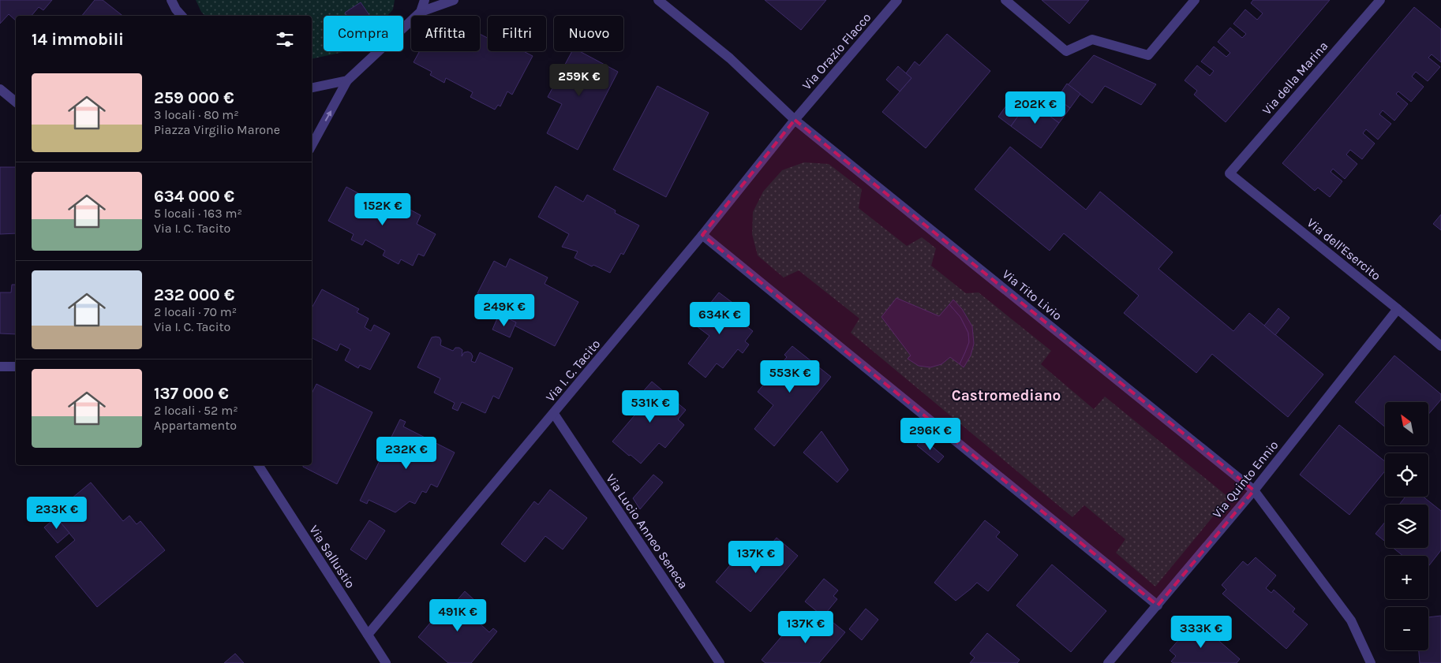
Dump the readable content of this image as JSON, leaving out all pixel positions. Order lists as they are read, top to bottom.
{
  "streets": {
    "street": [
      "Via Orazio Flacco",
      "Via della Marina",
      "Via dell'Esercito",
      "Via Tito Livio",
      "Via I. C. Tacito",
      "Via Quinto Ennio",
      "Via Lucio Anneo Seneca",
      "Via Sallustio"
    ]
  },
  "crossings": [
    ["Via Orazio Flacco", "Via Tito Livio"],
    ["Via Orazio Flacco", "Via I. C. Tacito"],
    ["Via della Marina", "Via dell'Esercito"],
    ["Via dell'Esercito", "Via Quinto Ennio"],
    ["Via Tito Livio", "Via I. C. Tacito"],
    ["Via Tito Livio", "Via Quinto Ennio"],
    ["Via I. C. Tacito", "Via Lucio Anneo Seneca"],
    ["Via I. C. Tacito", "Via Sallustio"]
  ],
  "districts": ["Castromediano"],
  "north": "top left",
  "page": {
    "chip": [
      "Compra",
      "Affitta",
      "Filtri",
      "Nuovo"
    ],
    "heading": "14 immobili",
    "list": [
      {
        "name": "259 000 €",
        "note": "3 locali · 80 m² · Piazza Virgilio Marone"
      },
      {
        "name": "634 000 €",
        "note": "5 locali · 163 m² · Via I. C. Tacito"
      },
      {
        "name": "232 000 €",
        "note": "2 locali · 70 m² · Via I. C. Tacito"
      },
      {
        "name": "137 000 €",
        "note": "2 locali · 52 m² · Appartamento"
      }
    ],
    "price": [
      "259K €",
      "202K €",
      "152K €",
      "249K €",
      "634K €",
      "553K €",
      "531K €",
      "296K €",
      "232K €",
      "233K €",
      "137K €",
      "491K €",
      "137K €",
      "333K €"
    ],
    "map_buttons": ["+", "−"]
  }
}
